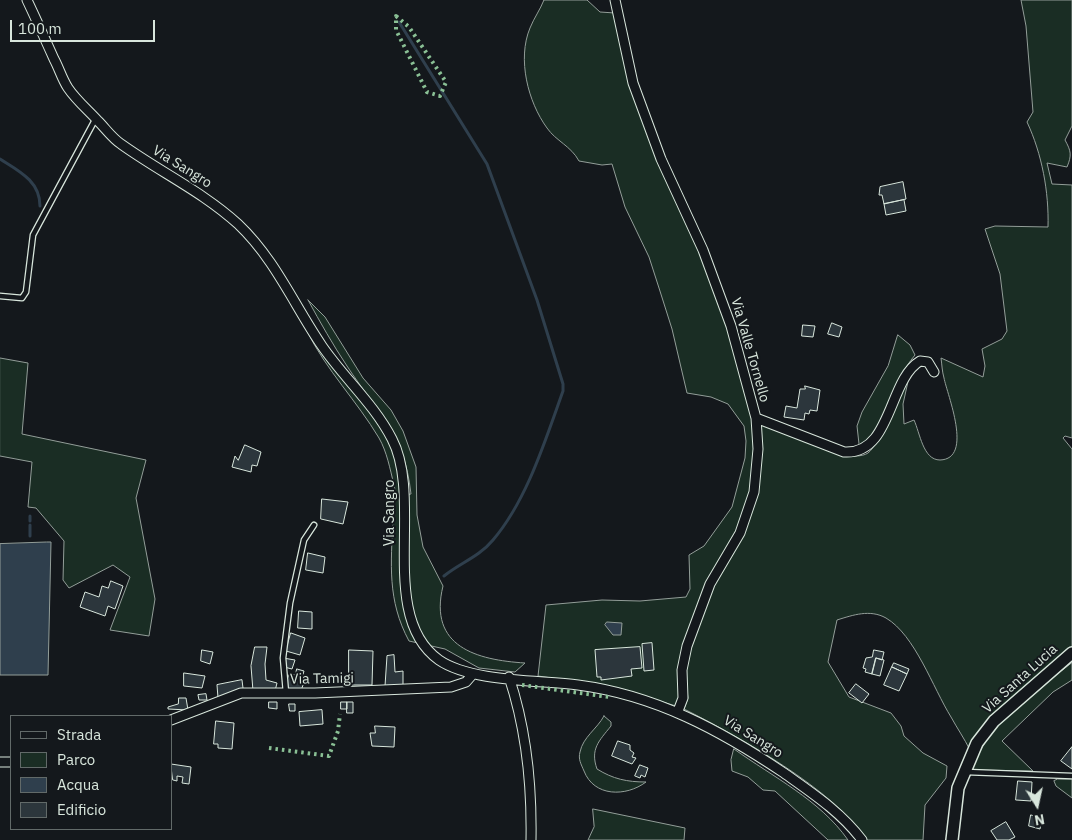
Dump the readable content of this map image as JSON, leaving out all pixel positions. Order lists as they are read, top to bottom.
{
  "streets": {
    "street": [
      "Via Sangro",
      "Via Valle Tornello",
      "Via Tamigi",
      "Via Santa Lucia"
    ]
  },
  "crossings": [
    ["Via Sangro", "Via Valle Tornello"],
    ["Via Sangro", "Via Tamigi"]
  ],
  "legend": [
    "Strada",
    "Parco",
    "Acqua",
    "Edificio"
  ],
  "scale_bar": "100 m",
  "north": "bottom"
}
